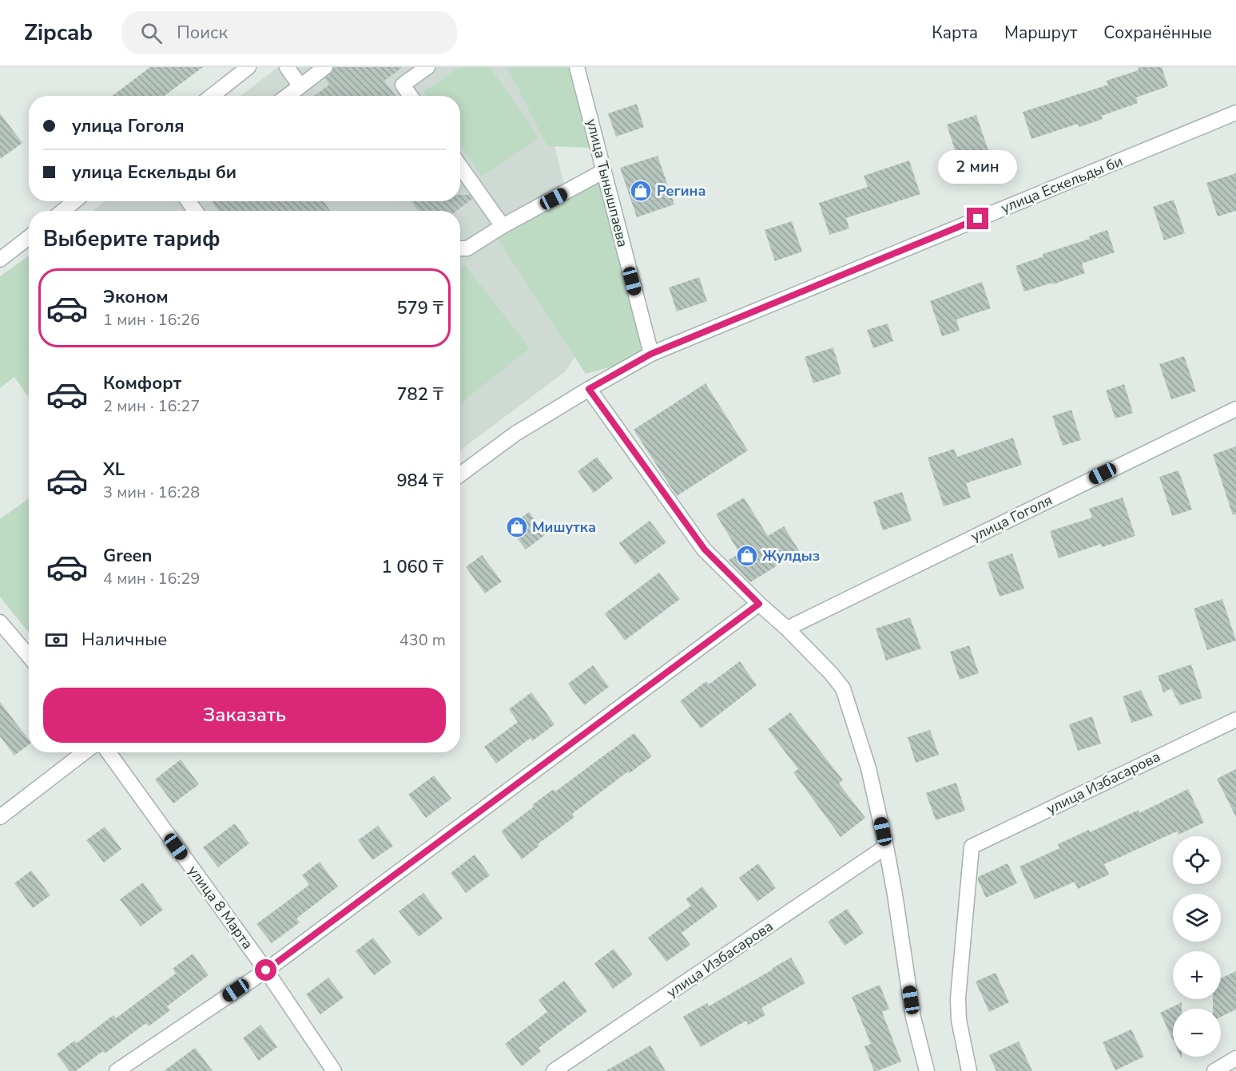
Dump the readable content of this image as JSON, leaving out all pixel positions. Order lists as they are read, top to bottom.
{
  "streets": {
    "street": [
      "улица Тынышпаева",
      "улица Ескельды би",
      "улица Гоголя",
      "улица Избасарова",
      "улица 8 Марта"
    ]
  },
  "crossings": [
    ["улица Тынышпаева", "улица Ескельды би"]
  ],
  "places": {
    "shop": ["Регина", "Мишутка", "Жулдыз"]
  },
  "page": {
    "header": "Zipcab",
    "search": "Поиск",
    "nav": ["Карта", "Маршрут", "Сохранённые"],
    "banner": ["улица Гоголя", "улица Ескельды би"],
    "bubble": "2 мин",
    "heading": "Выберите тариф",
    "list": [
      {
        "name": "Эконом",
        "note": "1 мин · 16:26",
        "value": "579 ₸"
      },
      {
        "name": "Комфорт",
        "note": "2 мин · 16:27",
        "value": "782 ₸"
      },
      {
        "name": "XL",
        "note": "3 мин · 16:28",
        "value": "984 ₸"
      },
      {
        "name": "Green",
        "note": "4 мин · 16:29",
        "value": "1 060 ₸"
      }
    ],
    "pay": ["Наличные", "430 m"],
    "buttons": "Заказать",
    "map_buttons": ["+", "−"]
  }
}
